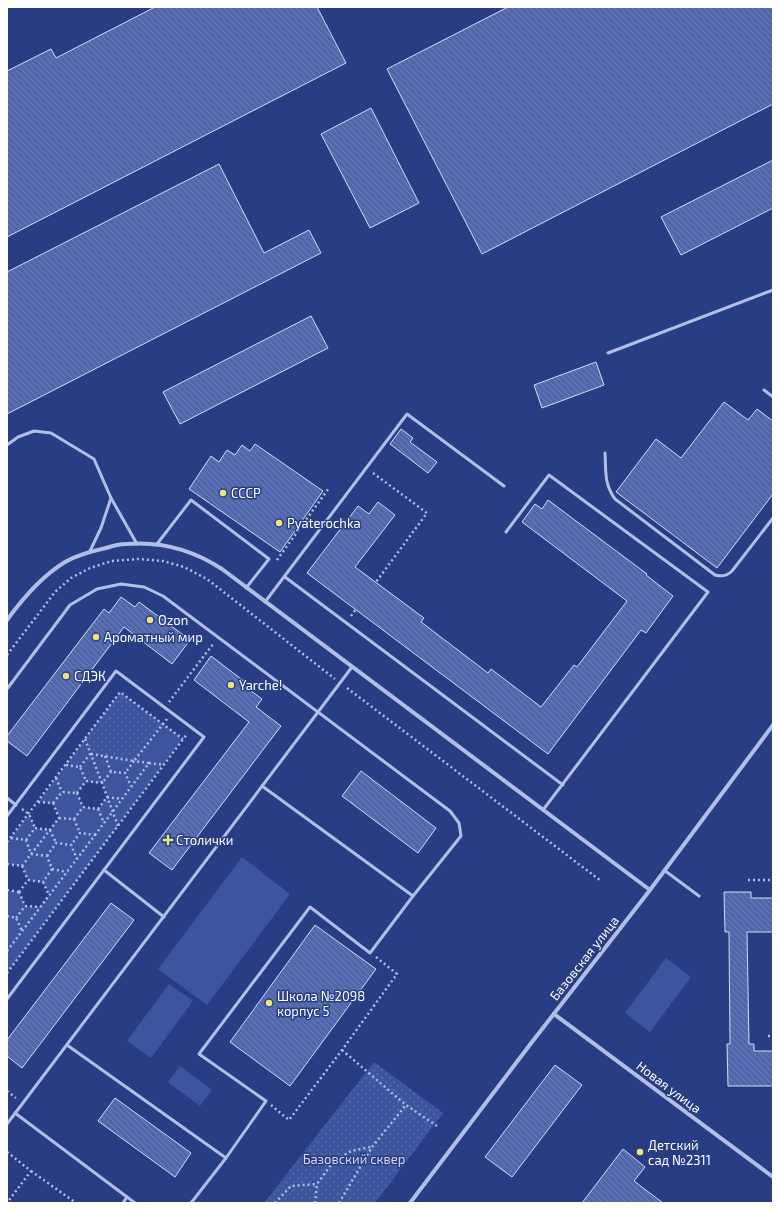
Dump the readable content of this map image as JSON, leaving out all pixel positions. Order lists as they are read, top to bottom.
{
  "streets": {
    "street": ["Базовская улица", "Новая улица"]
  },
  "crossings": [
    ["Базовская улица", "Новая улица"]
  ],
  "parks": ["Базовский сквер"],
  "places": {
    "other": [
      "СССР",
      "Pyaterochka",
      "Ozon",
      "Ароматный мир",
      "СДЭК",
      "Yarche!",
      "Школа №2098 корпус 5",
      "Детский сад №2311"
    ],
    "health": ["Столички"]
  }
}
